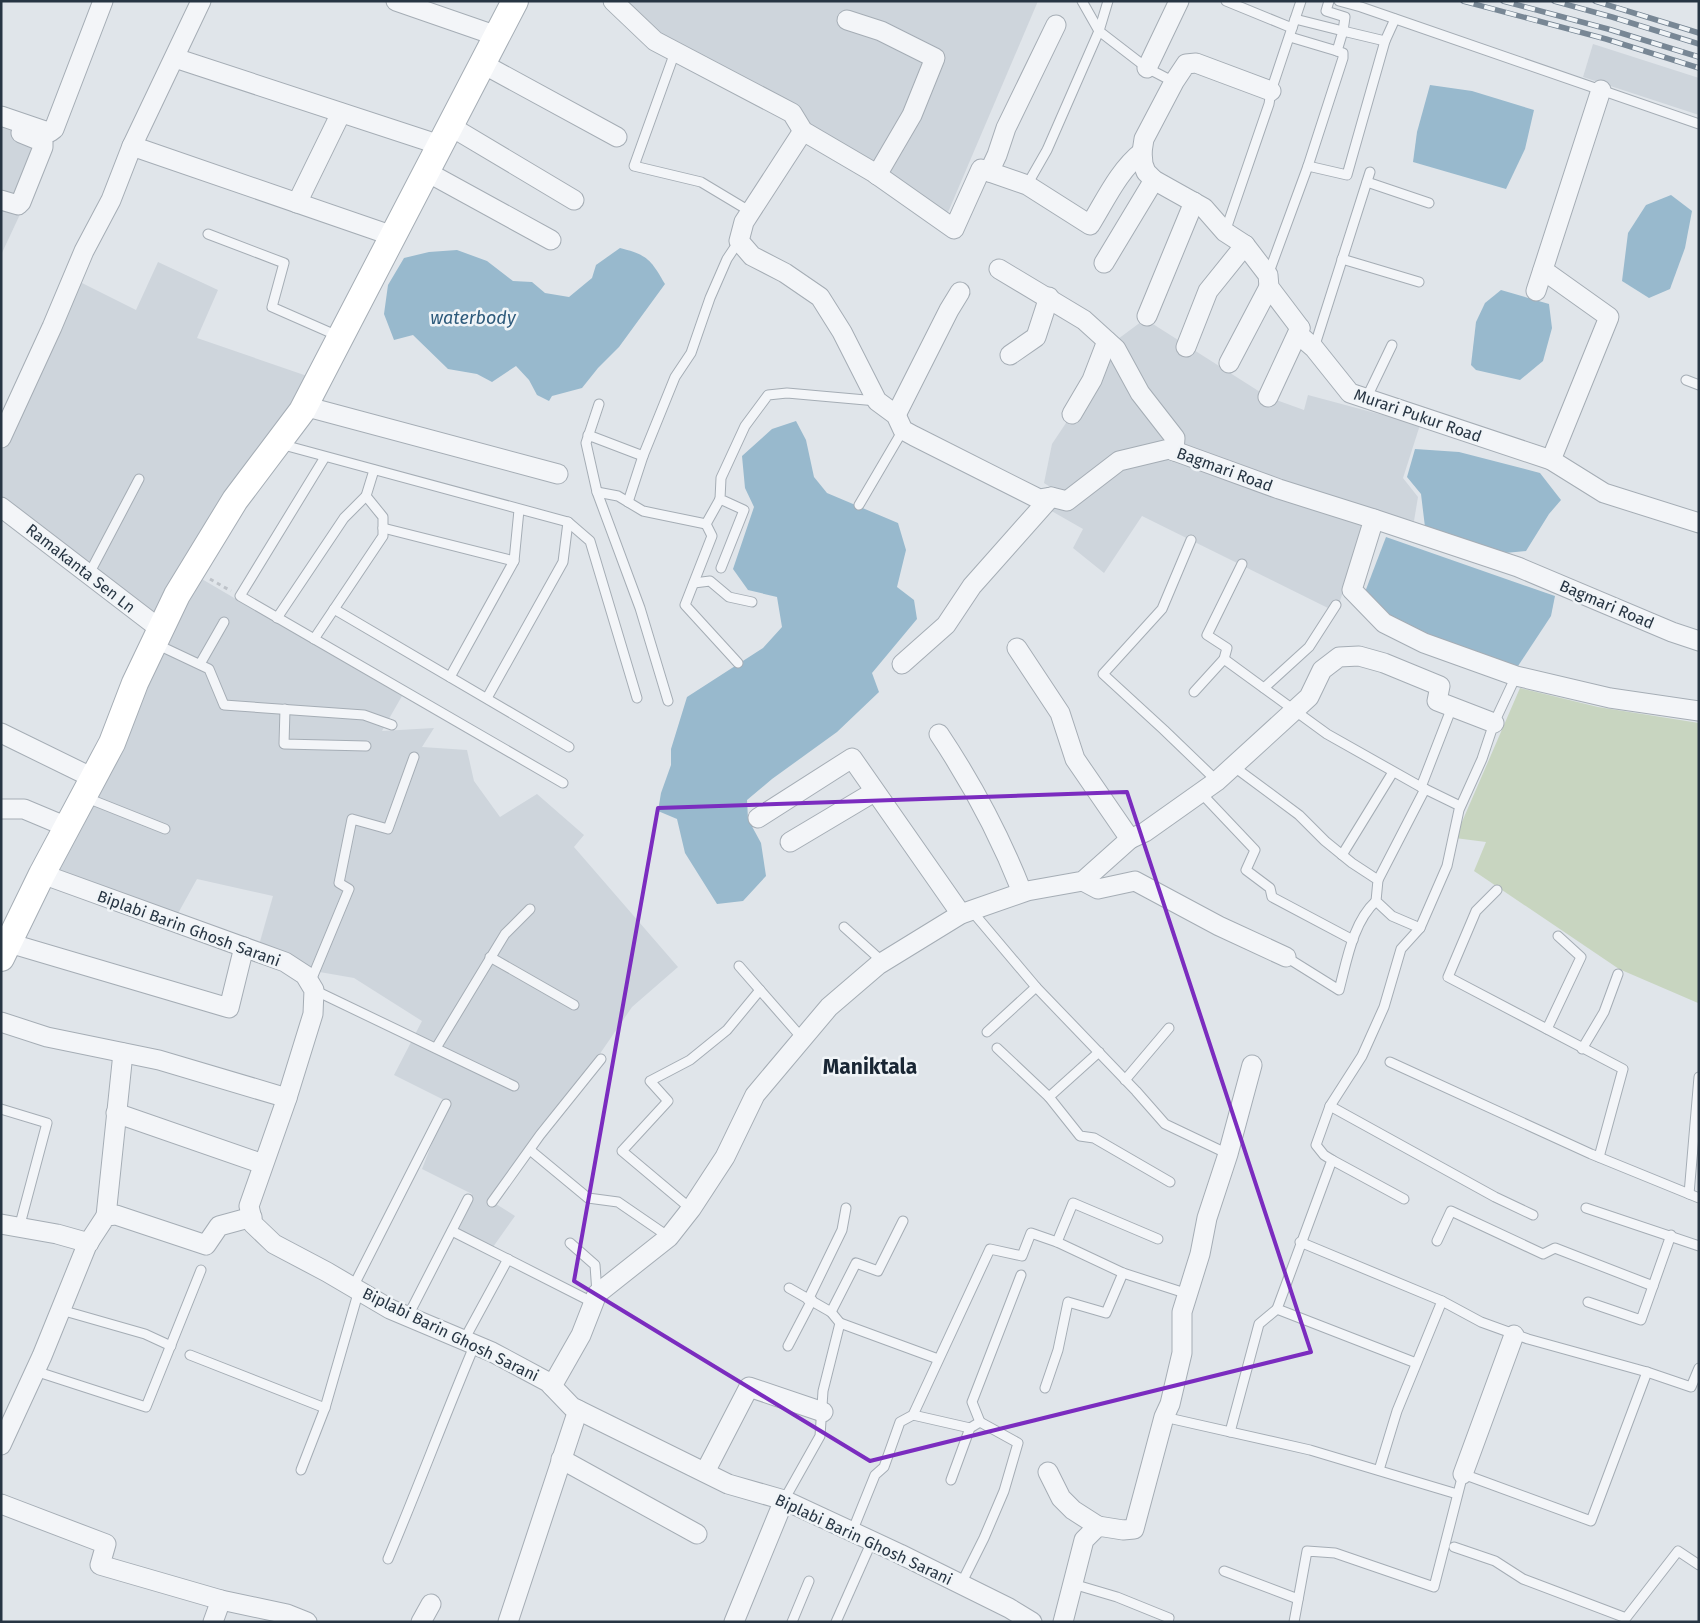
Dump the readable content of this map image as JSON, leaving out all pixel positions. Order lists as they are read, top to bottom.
{
  "streets": {
    "street": [
      "Murari Pukur Road",
      "Bagmari Road",
      "Ramakanta Sen Ln",
      "Biplabi Barin Ghosh Sarani"
    ]
  },
  "districts": ["Maniktala"],
  "water": ["waterbody"]
}
